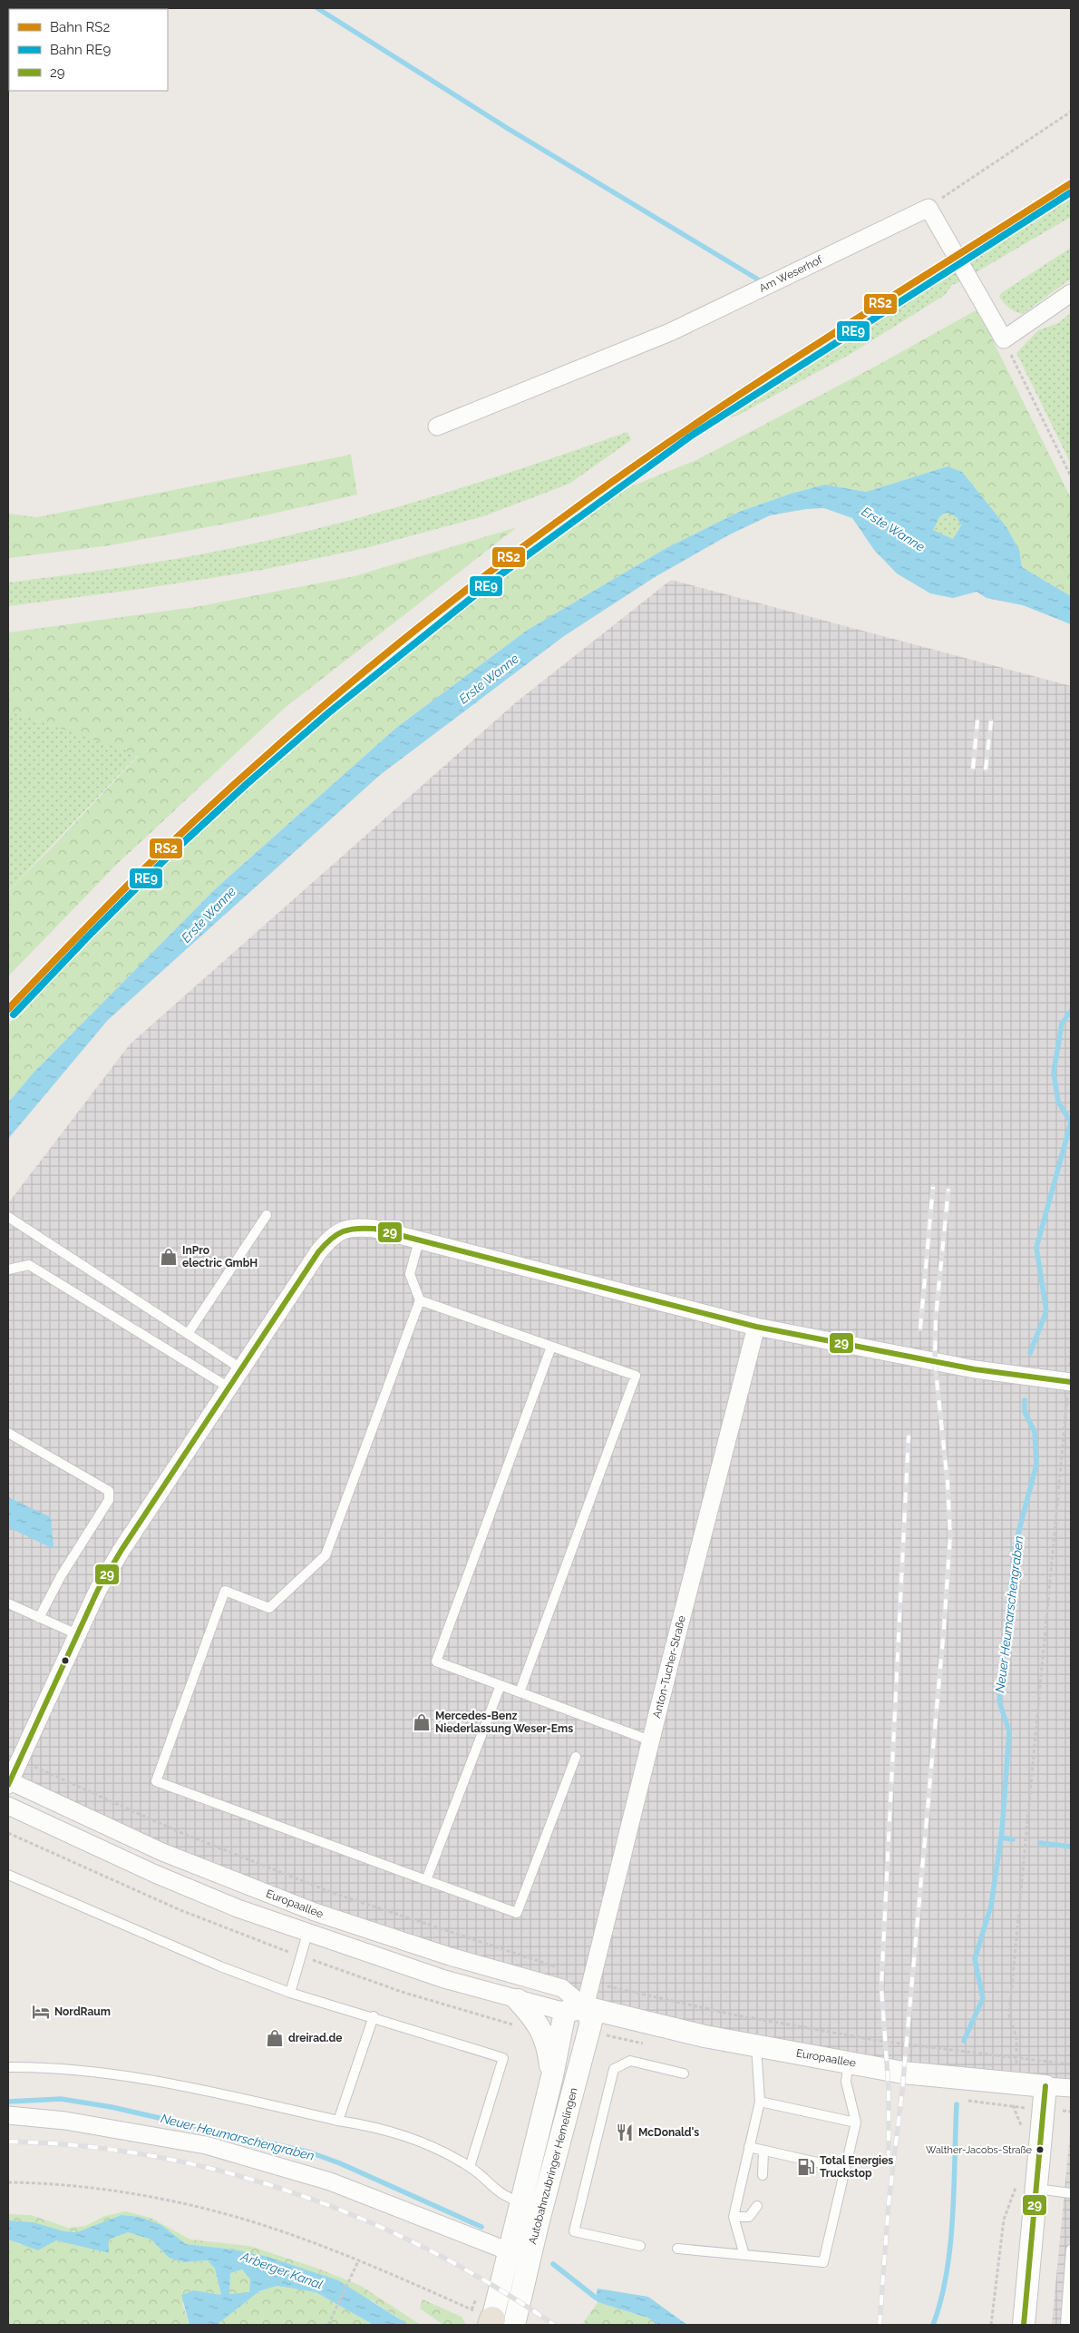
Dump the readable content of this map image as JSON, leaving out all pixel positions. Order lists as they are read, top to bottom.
{
  "streets": {
    "street": [
      "Am Weserhof",
      "Anton-Tucher-Straße",
      "Europaallee",
      "Autobahnzubringer Hemelingen"
    ]
  },
  "crossings": [
    ["Anton-Tucher-Straße", "Europaallee"],
    ["Anton-Tucher-Straße", "Autobahnzubringer Hemelingen"],
    ["Europaallee", "Autobahnzubringer Hemelingen"]
  ],
  "water": ["Erste Wanne", "Neuer Heumarschengraben", "Arberger Kanal"],
  "places": {
    "shop": ["InPro electric GmbH", "Mercedes-Benz Niederlassung Weser-Ems", "dreirad.de"],
    "hotel": ["NordRaum"],
    "restaurant": ["McDonald's"],
    "other": ["Walther-Jacobs-Straße"],
    "fuel station": ["Total Energies Truckstop"]
  },
  "lines": ["rail line RS2", "rail line RE9", "transit line 29"],
  "legend": ["Bahn RS2", "Bahn RE9", "29"]
}
